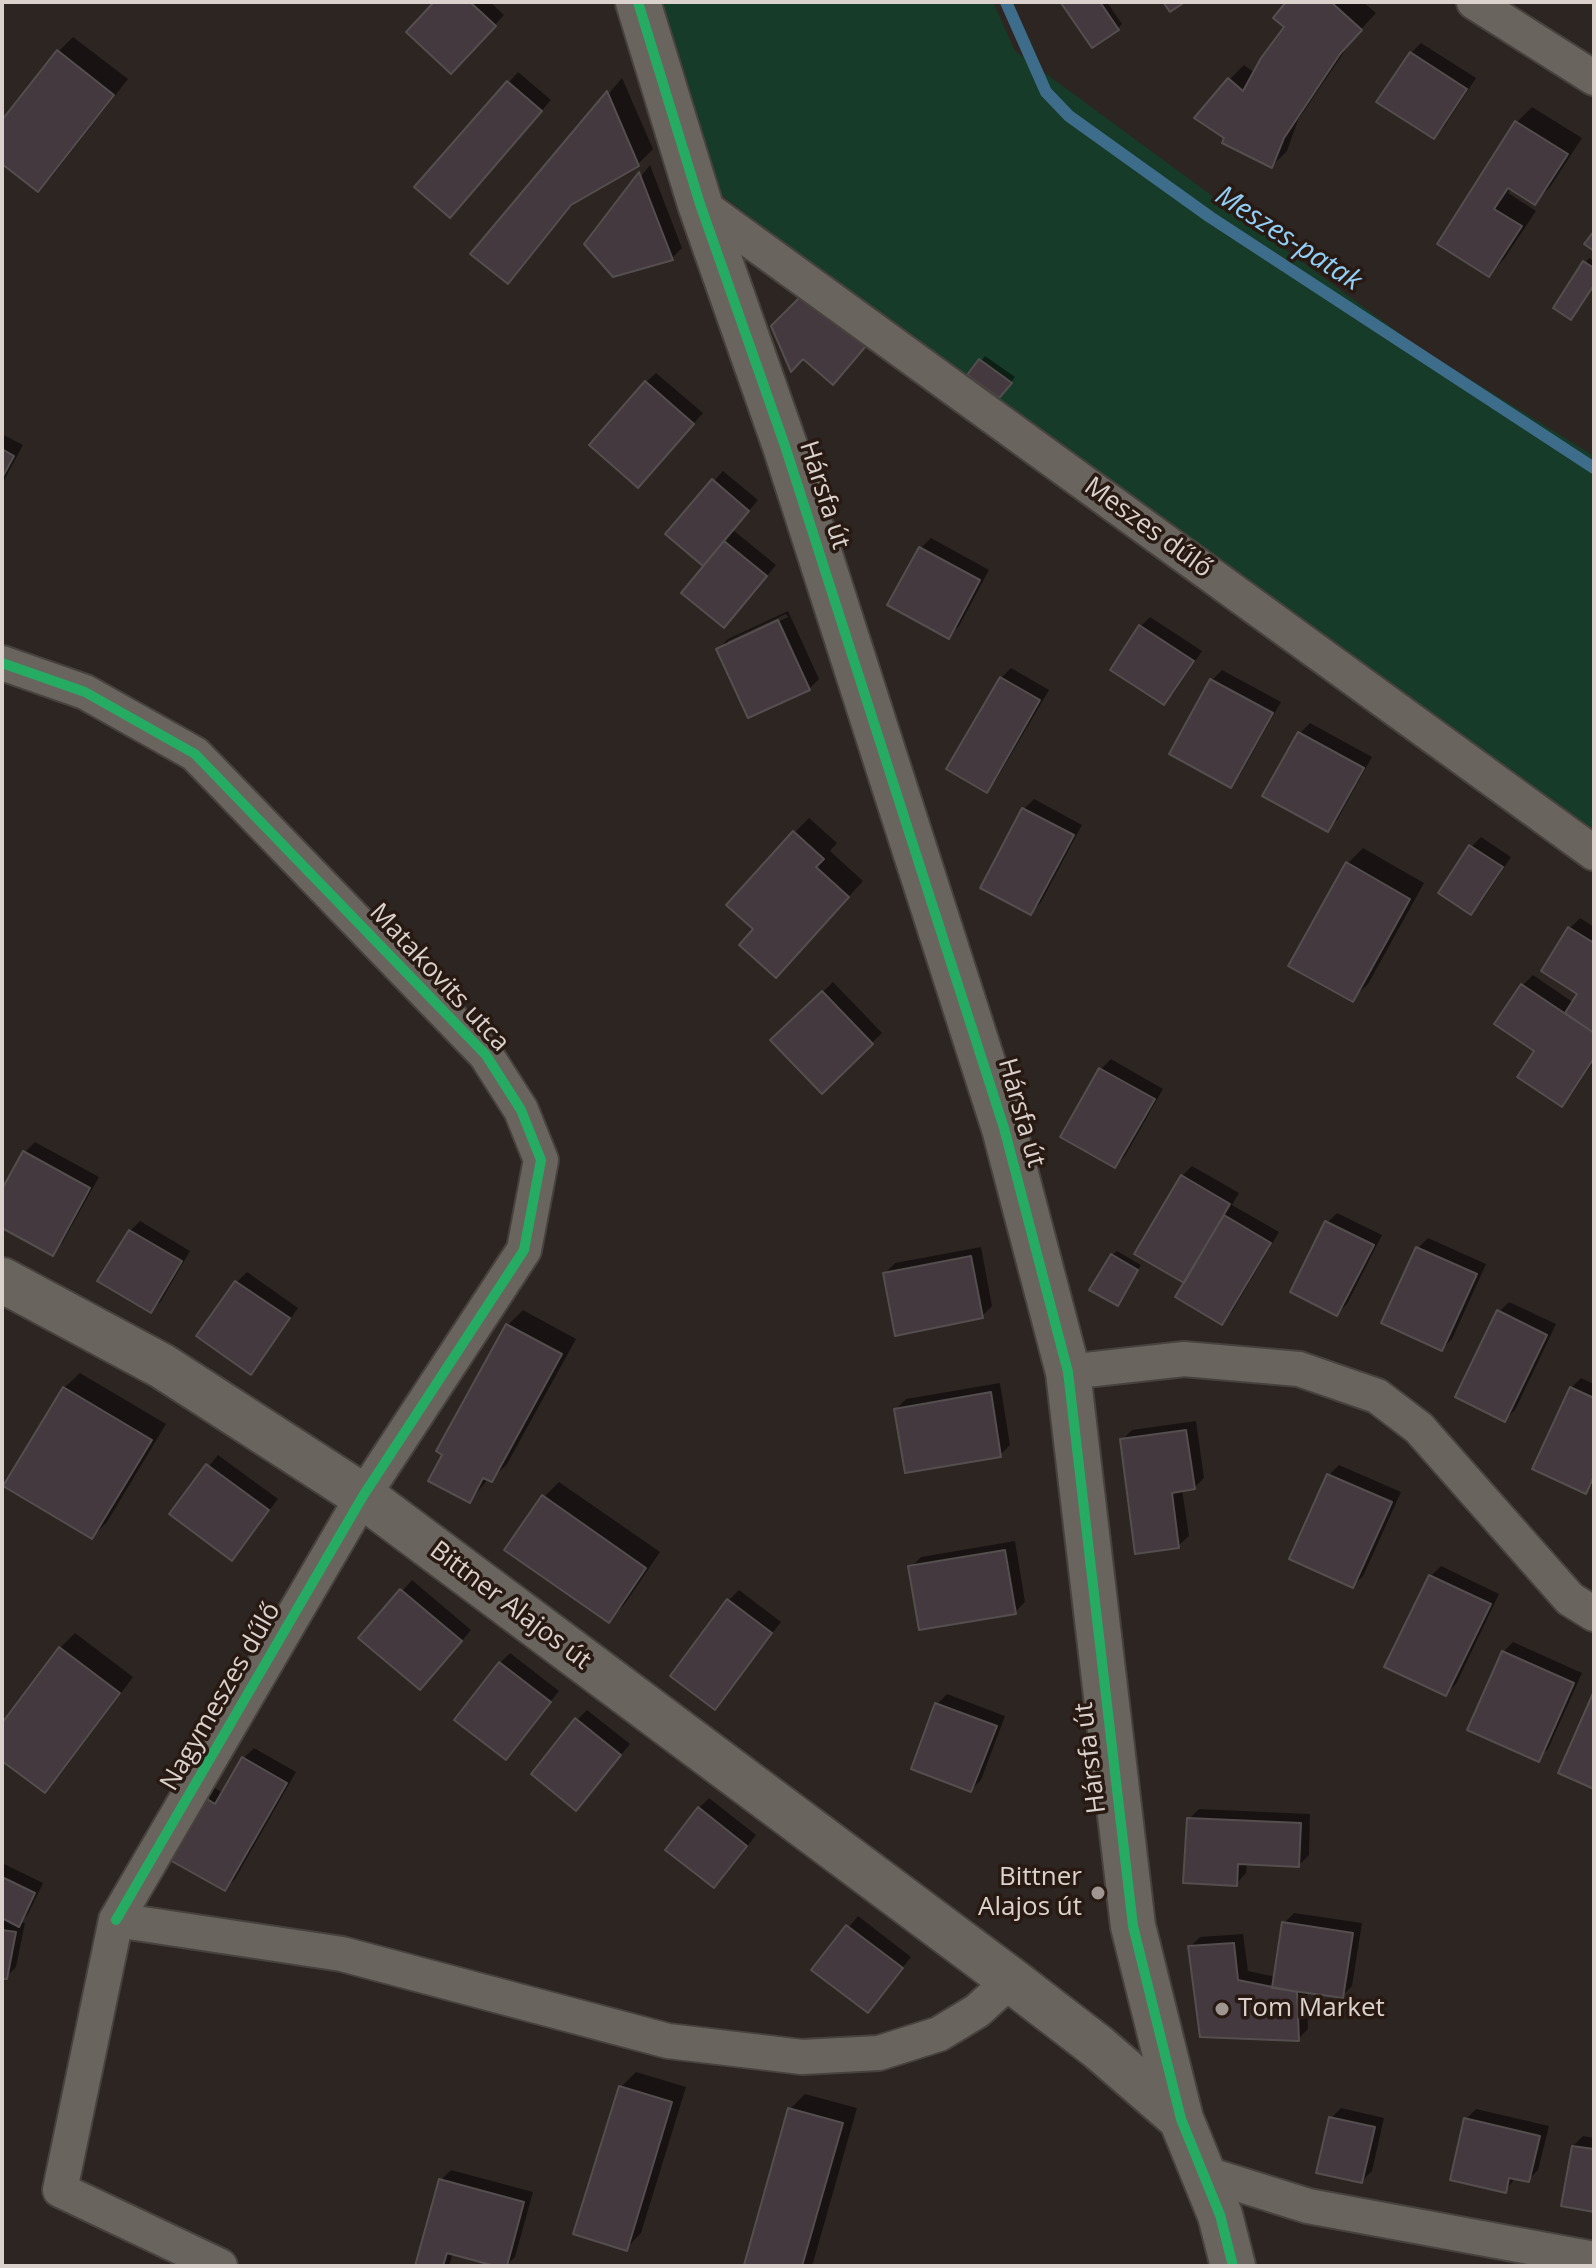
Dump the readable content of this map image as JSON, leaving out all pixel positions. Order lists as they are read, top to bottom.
{
  "streets": {
    "street": [
      "Hársfa út",
      "Meszes dűlő",
      "Matakovits utca",
      "Bittner Alajos út",
      "Nagymeszes dűlő"
    ]
  },
  "crossings": [
    ["Hársfa út", "Meszes dűlő"],
    ["Hársfa út", "Bittner Alajos út"],
    ["Matakovits utca", "Bittner Alajos út"],
    ["Matakovits utca", "Nagymeszes dűlő"],
    ["Bittner Alajos út", "Nagymeszes dűlő"]
  ],
  "water": ["Meszes-patak"],
  "places": ["Bittner Alajos út", "Tom Market"]
}
